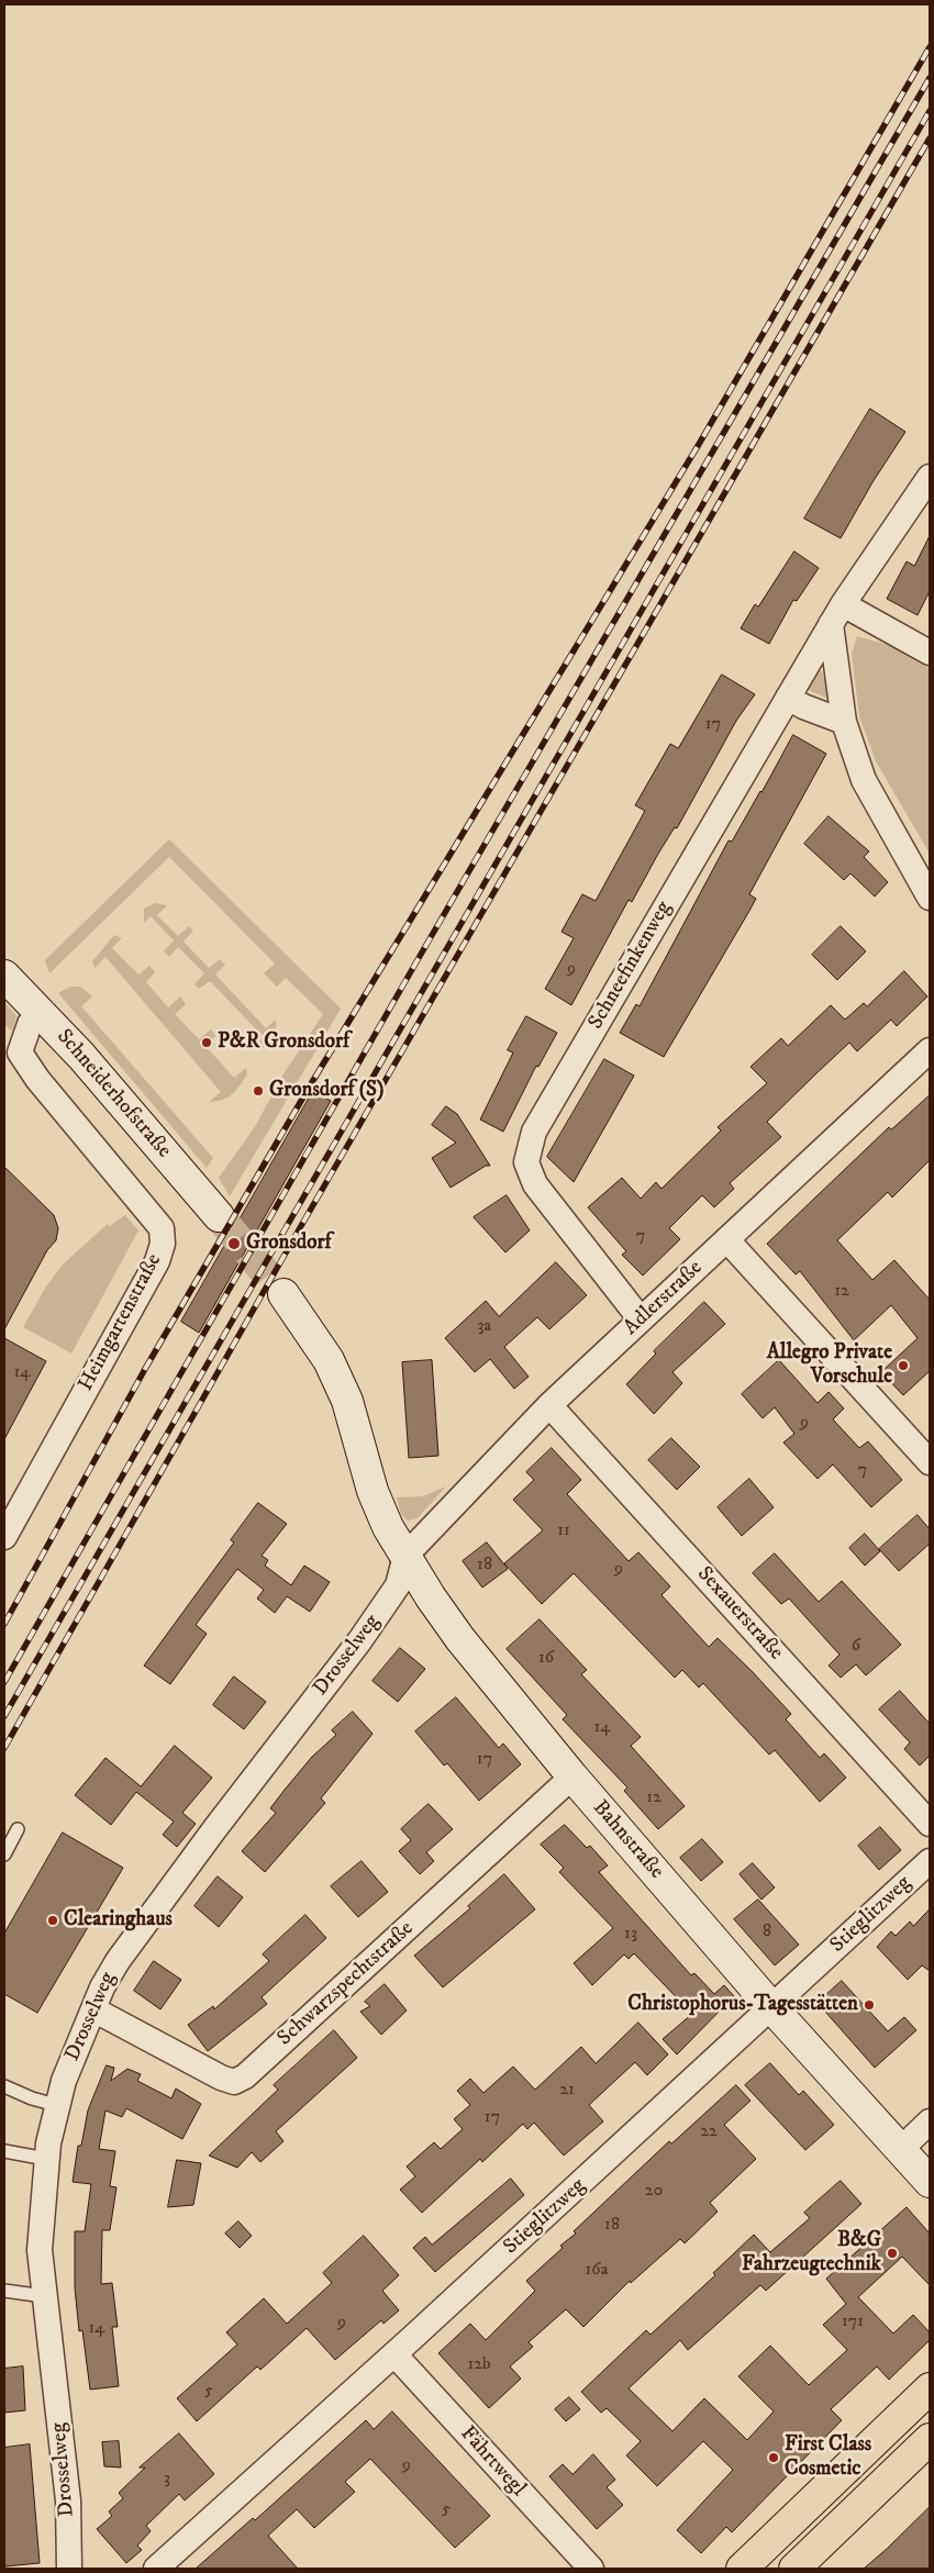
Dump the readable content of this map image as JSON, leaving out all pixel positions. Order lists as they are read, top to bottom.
{
  "streets": {
    "street": [
      "Schneefinkenweg",
      "Schneiderhofstraße",
      "Adlerstraße",
      "Heimgartenstraße",
      "Sexauerstraße",
      "Drosselweg",
      "Bahnstraße",
      "Stieglitzweg",
      "Schwarzspechtstraße",
      "Fährtwegl"
    ]
  },
  "crossings": [
    ["Schneefinkenweg", "Adlerstraße"],
    ["Schneiderhofstraße", "Heimgartenstraße"],
    ["Adlerstraße", "Sexauerstraße"],
    ["Adlerstraße", "Drosselweg"],
    ["Adlerstraße", "Bahnstraße"],
    ["Drosselweg", "Bahnstraße"],
    ["Drosselweg", "Schwarzspechtstraße"],
    ["Bahnstraße", "Stieglitzweg"],
    ["Bahnstraße", "Schwarzspechtstraße"],
    ["Stieglitzweg", "Fährtwegl"]
  ],
  "places": [
    "P&R Gronsdorf",
    "Gronsdorf (S)",
    "Gronsdorf",
    "Allegro Private Vorschule",
    "Clearinghaus",
    "Christophorus-Tagesstätten",
    "B&G Fahrzeugtechnik",
    "First Class Cosmetic"
  ],
  "house_numbers": [
    "17",
    "9",
    "7",
    "12",
    "3a",
    "14",
    "9",
    "7",
    "11",
    "18",
    "9",
    "6",
    "16",
    "14",
    "17",
    "12",
    "8",
    "13",
    "21",
    "17",
    "22",
    "20",
    "18",
    "16a",
    "171",
    "9",
    "14",
    "12b",
    "5",
    "9",
    "3",
    "5"
  ]
}
